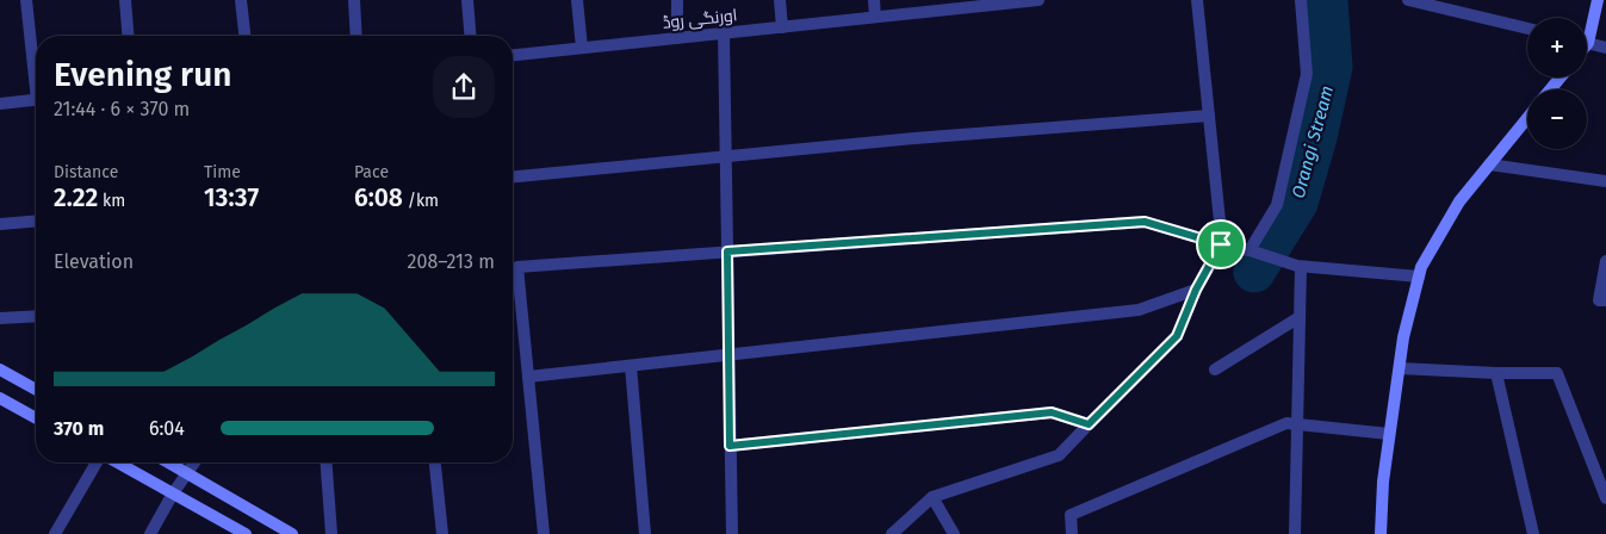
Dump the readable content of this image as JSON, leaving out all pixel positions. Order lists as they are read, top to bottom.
{
  "streets": {
    "street": ["اورنگی روڈ"]
  },
  "water": ["Orangi Stream"],
  "page": {
    "map_buttons": ["+", "−"],
    "heading": ["Evening run", "21:44 · 6 × 370 m"],
    "stats": [
      ["Distance", "2.22 km"],
      ["Time", "13:37"],
      ["Pace", "6:08 /km"]
    ],
    "chart": ["Elevation", "208–213 m"],
    "list": [
      {
        "name": "370 m",
        "note": "6:04"
      }
    ]
  }
}
